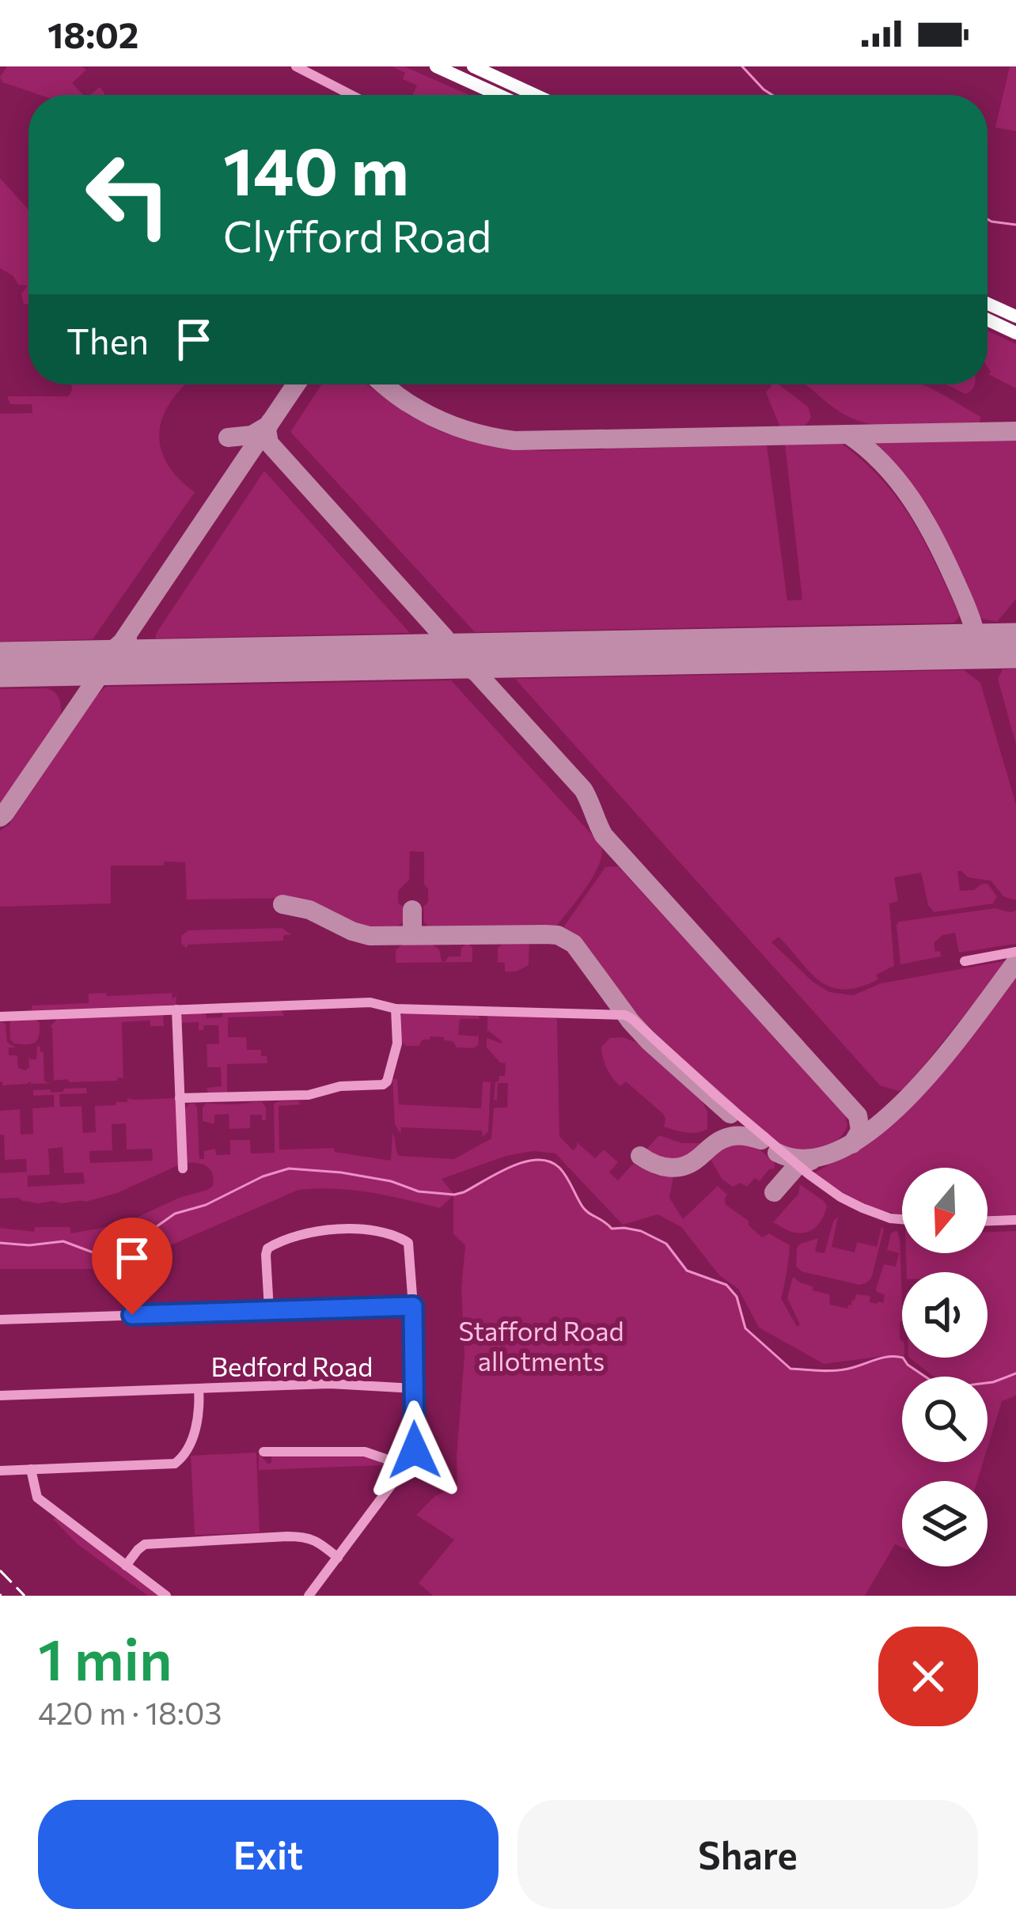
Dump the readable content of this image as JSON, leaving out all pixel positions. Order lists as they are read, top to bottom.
{
  "streets": {
    "street": ["Bedford Road"]
  },
  "parks": ["Stafford Road allotments"],
  "north": "bottom",
  "page": {
    "status": "18:02",
    "turn": ["140 m", "Clyfford Road"],
    "then": "Then",
    "heading": ["1 min", "420 m · 18:03"],
    "buttons": ["Exit", "Share"]
  }
}
